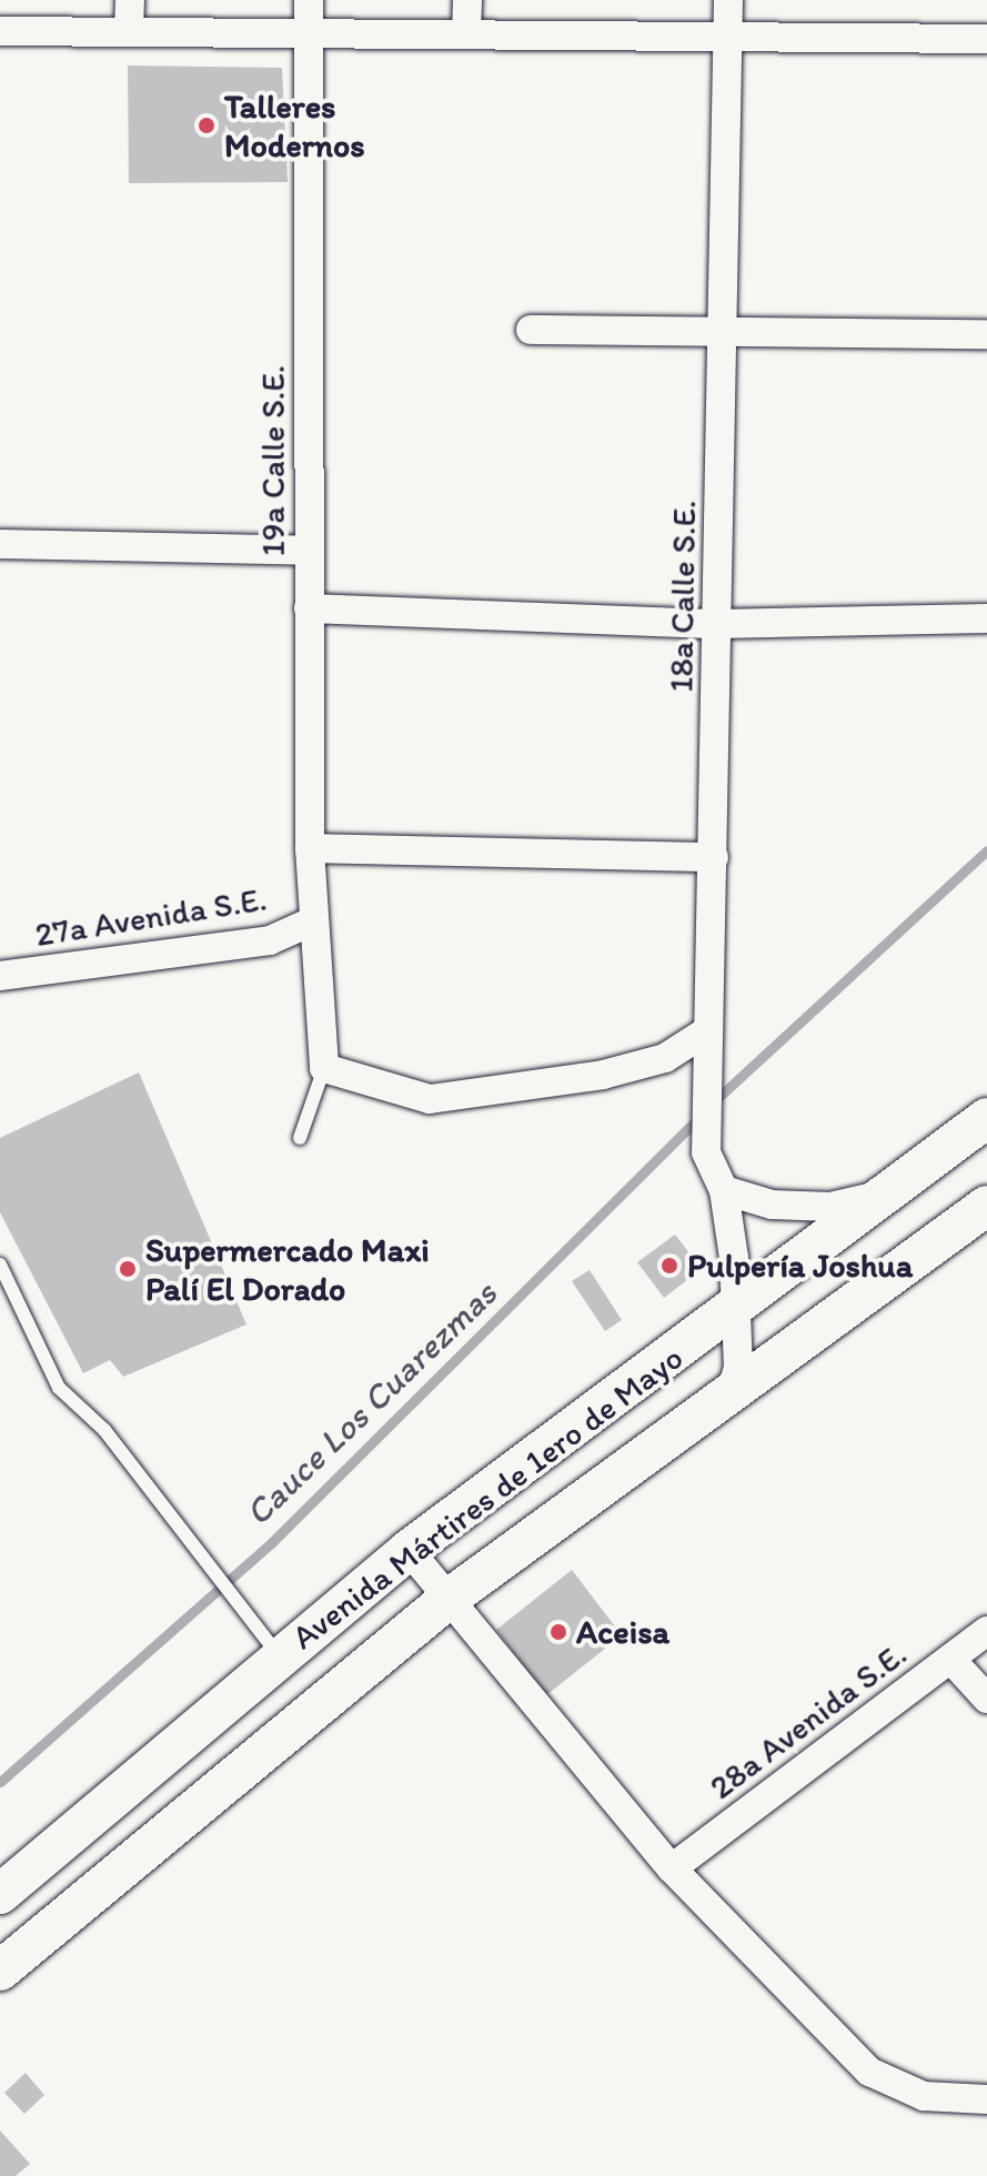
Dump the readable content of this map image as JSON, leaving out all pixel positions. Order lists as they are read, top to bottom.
{
  "streets": {
    "main road": ["Avenida Mártires de 1ero de Mayo"],
    "street": [
      "19a Calle S.E.",
      "18a Calle S.E.",
      "27a Avenida S.E.",
      "28a Avenida S.E."
    ]
  },
  "crossings": [
    ["19a Calle S.E.", "27a Avenida S.E."],
    ["18a Calle S.E.", "Avenida Mártires de 1ero de Mayo"]
  ],
  "water": ["Cauce Los Cuarezmas"],
  "places": [
    "Talleres Modernos",
    "Pulpería Joshua",
    "Supermercado Maxi Palí El Dorado",
    "Aceisa"
  ]
}
